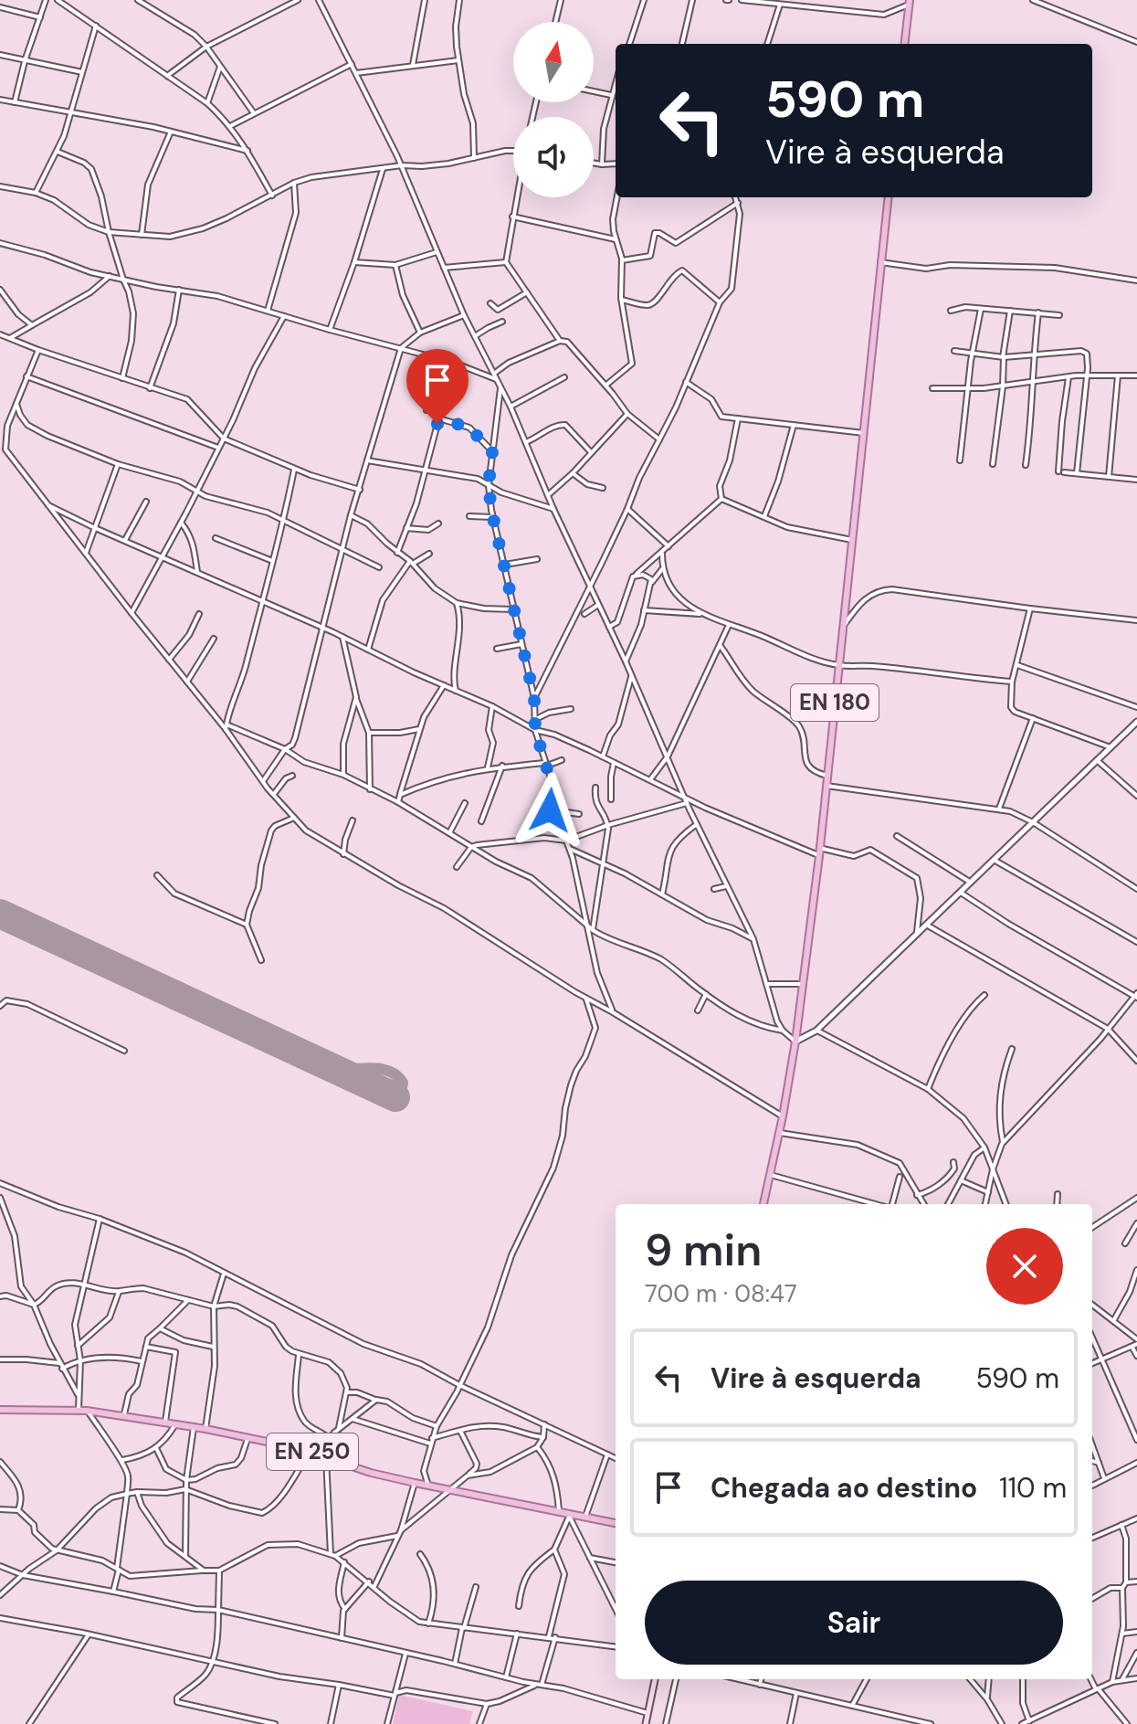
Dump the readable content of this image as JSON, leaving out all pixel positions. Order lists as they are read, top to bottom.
{
  "streets": {
    "main road": ["EN 180", "EN 250"]
  },
  "north": "top",
  "page": {
    "turn": ["590 m", "Vire à esquerda"],
    "heading": ["9 min", "700 m · 08:47"],
    "list": [
      {
        "name": "Vire à esquerda",
        "value": "590 m"
      },
      {
        "name": "Chegada ao destino",
        "value": "110 m"
      }
    ],
    "buttons": "Sair"
  }
}
